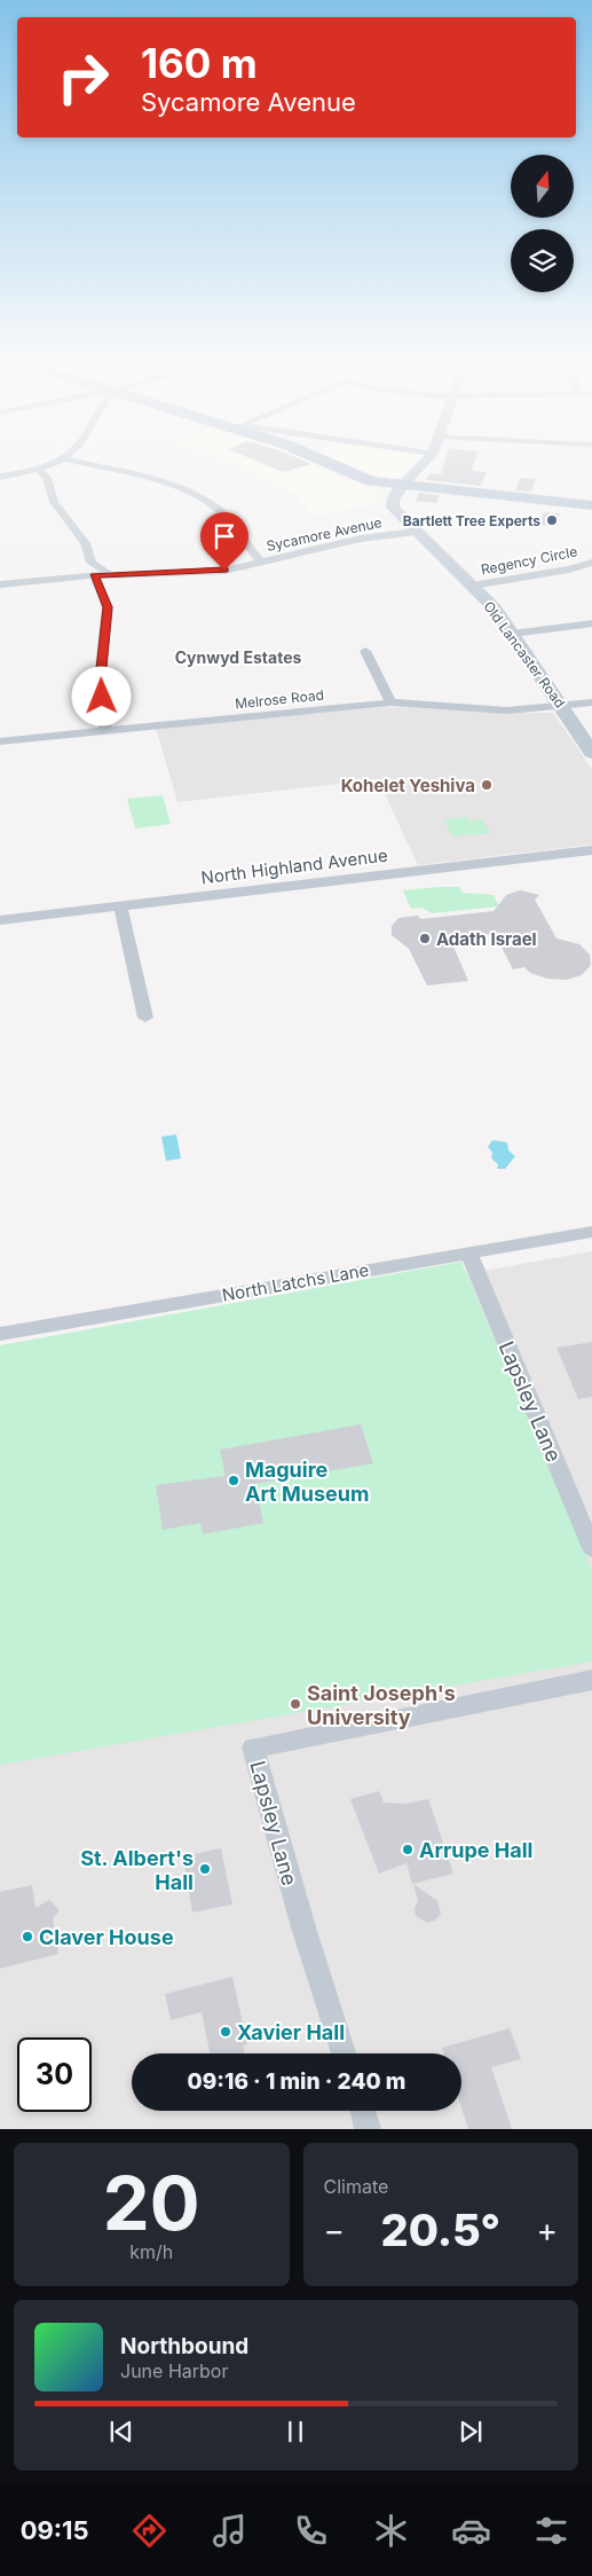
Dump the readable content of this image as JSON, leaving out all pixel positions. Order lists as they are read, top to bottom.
{
  "streets": {
    "main road": ["Old Lancaster Road"],
    "street": [
      "Sycamore Avenue",
      "Regency Circle",
      "Melrose Road",
      "North Highland Avenue",
      "North Latchs Lane",
      "Lapsley Lane"
    ]
  },
  "crossings": [
    ["Sycamore Avenue", "Old Lancaster Road"],
    ["Regency Circle", "Old Lancaster Road"],
    ["Old Lancaster Road", "Melrose Road"],
    ["North Latchs Lane", "Lapsley Lane"]
  ],
  "districts": ["Cynwyd Estates"],
  "places": [
    "Bartlett Tree Experts",
    "Kohelet Yeshiva",
    "Adath Israel",
    "Maguire Art Museum",
    "Saint Joseph's University",
    "Arrupe Hall",
    "St. Albert's Hall",
    "Claver House",
    "Xavier Hall"
  ],
  "north": "top",
  "page": {
    "turn": ["160 m", "Sycamore Avenue"],
    "limit": "30",
    "trip": "09:16 · 1 min · 240 m",
    "tile": [
      ["20", "km/h"],
      "Climate"
    ],
    "heat": ["−", "20.5°", "+"],
    "song": ["Northbound", "June Harbor"],
    "tabs": "09:15"
  }
}
